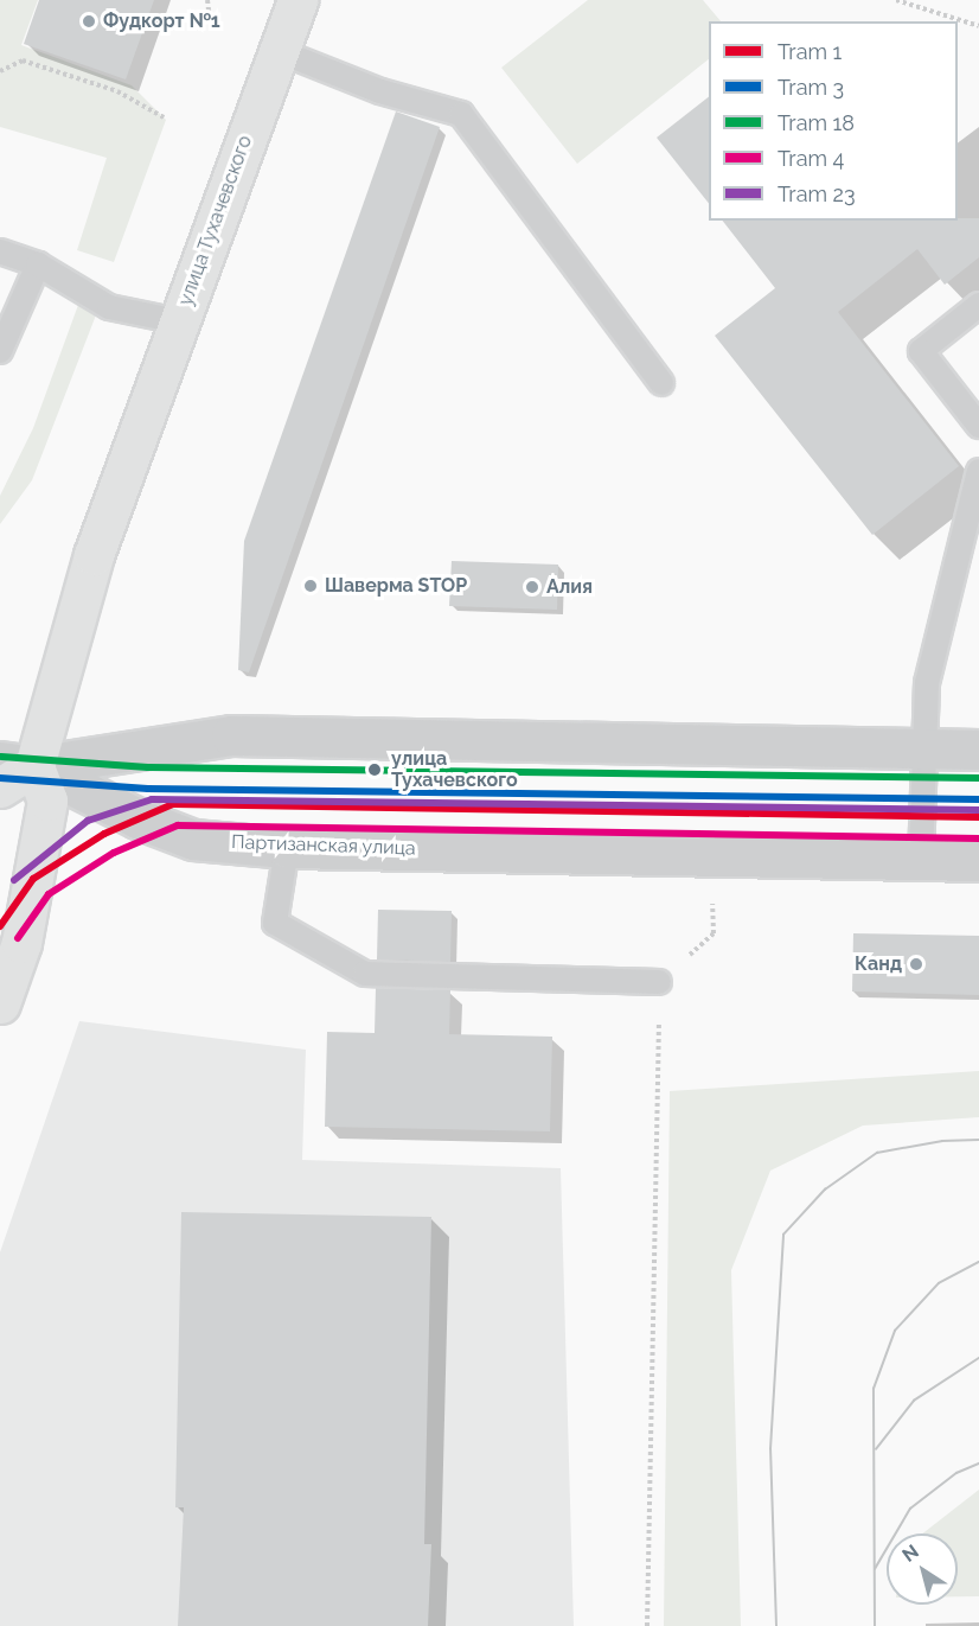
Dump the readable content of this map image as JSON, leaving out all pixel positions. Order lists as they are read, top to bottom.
{
  "streets": {
    "main road": ["улица Тухачевского"],
    "street": ["Партизанская улица"]
  },
  "crossings": [
    ["улица Тухачевского", "Партизанская улица"]
  ],
  "places": [
    "Фудкорт №1",
    "Шаверма STOP",
    "Алия",
    "улица Тухачевского",
    "Канд"
  ],
  "lines": [
    "tram line 18",
    "tram line 3",
    "tram line 23",
    "tram line 1",
    "tram line 4"
  ],
  "legend": [
    "Tram 1",
    "Tram 3",
    "Tram 18",
    "Tram 4",
    "Tram 23"
  ],
  "north": "top left"
}
